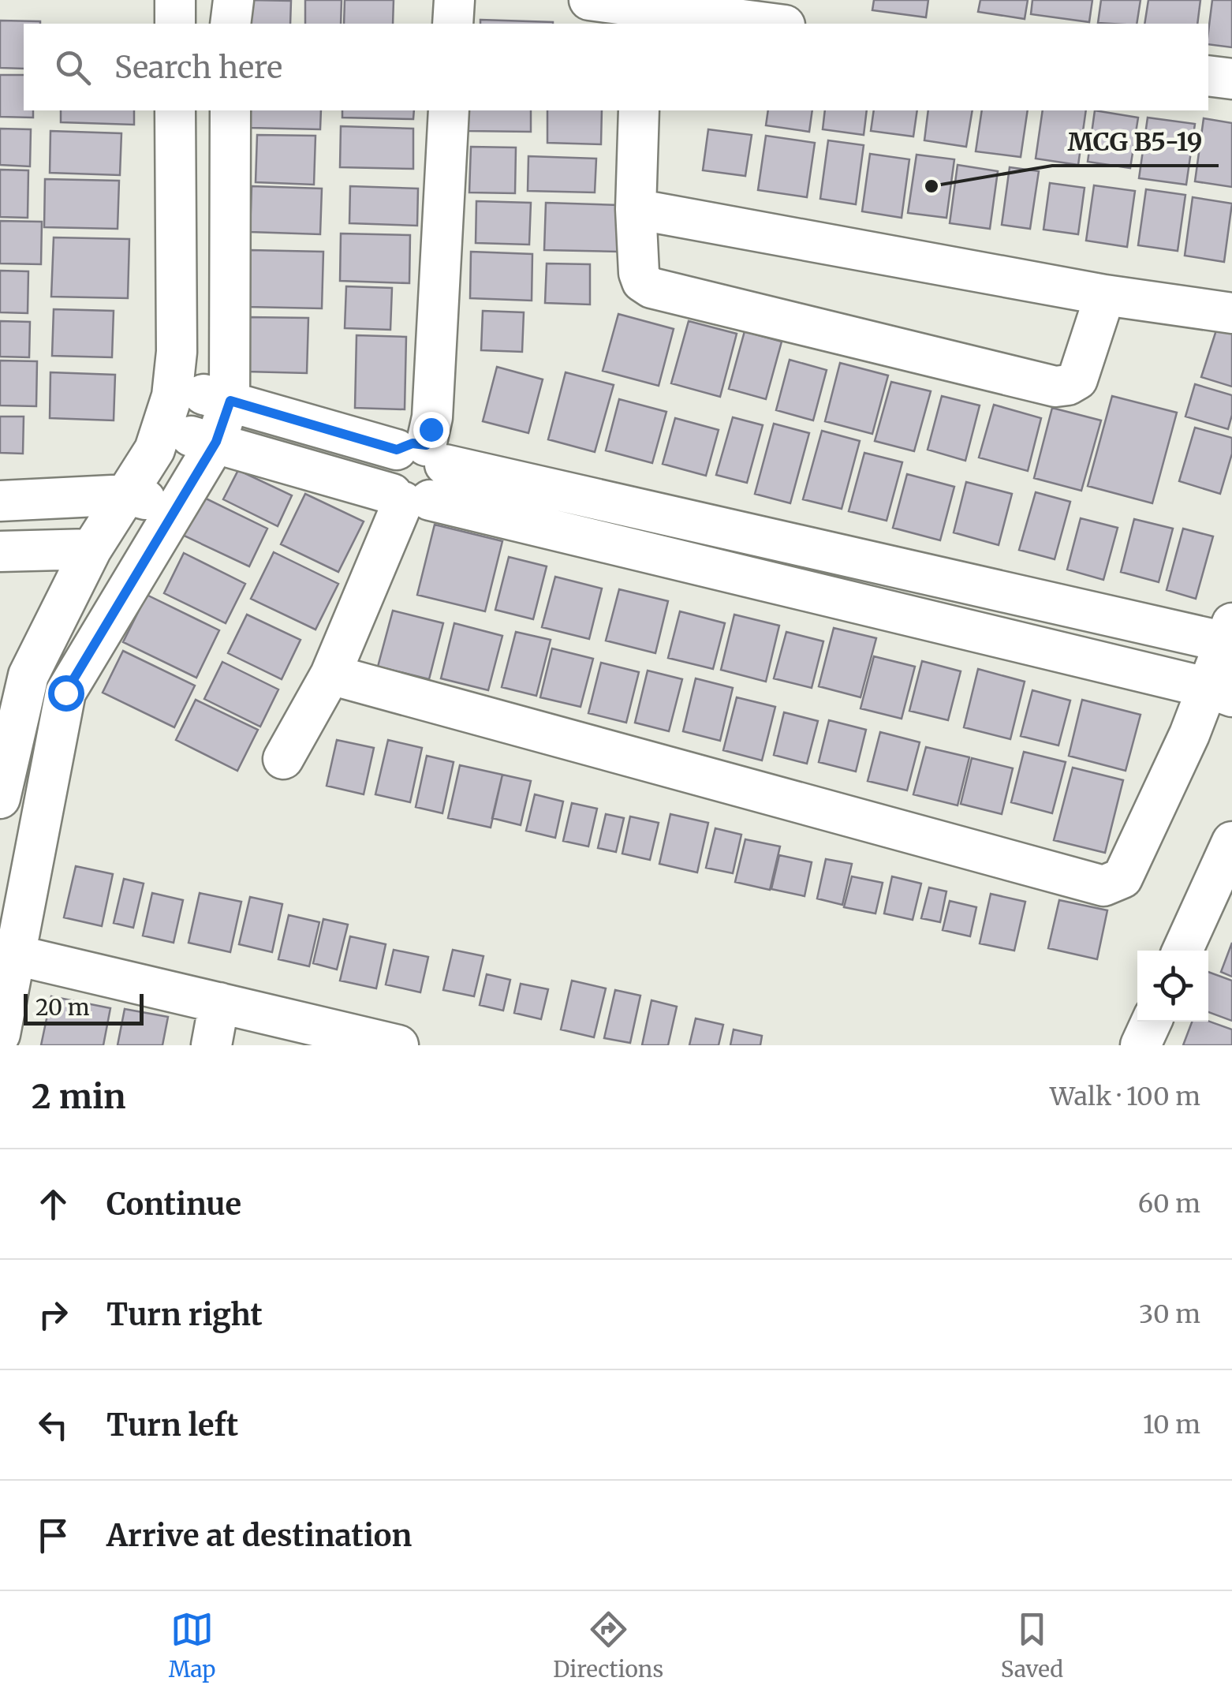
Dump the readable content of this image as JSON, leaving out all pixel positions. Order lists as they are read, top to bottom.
{
  "places": ["MCG B5-19"],
  "scale_bar": "20 m",
  "page": {
    "search": "Search here",
    "scale": "20 m",
    "heading": ["2 min", "Walk · 100 m"],
    "list": [
      ["Continue", "60 m"],
      ["Turn right", "30 m"],
      ["Turn left", "10 m"],
      "Arrive at destination"
    ],
    "nav": ["Map", "Directions", "Saved"]
  }
}
